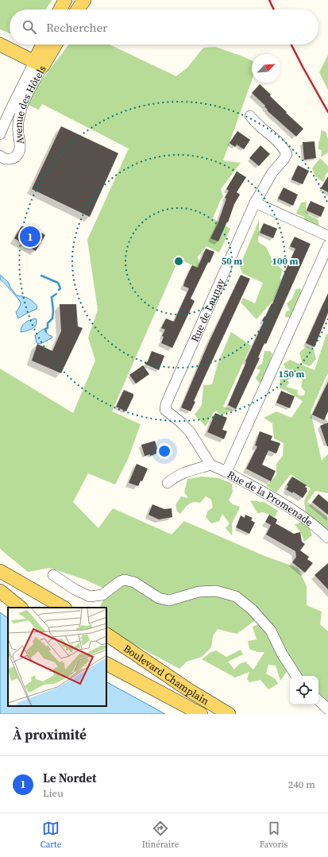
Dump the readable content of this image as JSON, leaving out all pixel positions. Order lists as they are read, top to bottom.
{
  "streets": {
    "main road": ["Avenue des Hôtels", "Boulevard Champlain"],
    "street": ["Rue de Launay", "Rue de la Promenade"]
  },
  "north": "top right",
  "page": {
    "search": "Rechercher",
    "pins": "1",
    "heading": "À proximité",
    "list": [
      {
        "mark": "1",
        "name": "Le Nordet",
        "note": "Lieu",
        "value": "240 m"
      }
    ],
    "nav": ["Carte", "Itinéraire", "Favoris"]
  },
  "rings": ["50 m", "100 m", "150 m"]
}
